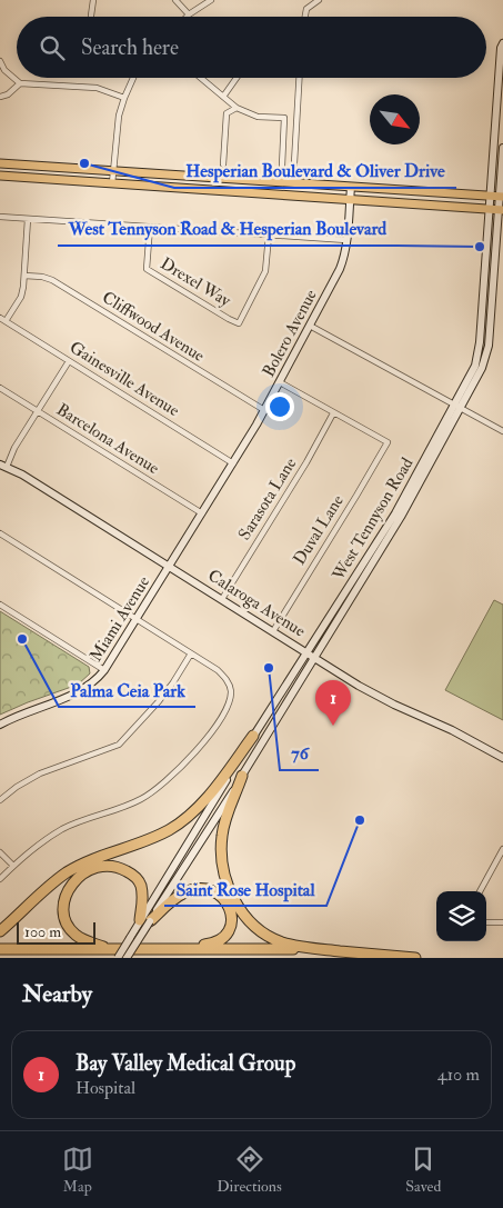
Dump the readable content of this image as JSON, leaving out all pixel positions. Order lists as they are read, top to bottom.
{
  "streets": {
    "main road": [
      "Bolero Avenue",
      "West Tennyson Road",
      "Calaroga Avenue",
      "Miami Avenue"
    ],
    "street": [
      "Drexel Way",
      "Cliffwood Avenue",
      "Gainesville Avenue",
      "Barcelona Avenue",
      "Sarasota Lane",
      "Duval Lane"
    ]
  },
  "crossings": [
    ["Cliffwood Avenue", "Bolero Avenue"],
    ["Bolero Avenue", "Gainesville Avenue"],
    ["Bolero Avenue", "Barcelona Avenue"],
    ["Bolero Avenue", "Calaroga Avenue"],
    ["Bolero Avenue", "Miami Avenue"],
    ["Sarasota Lane", "Duval Lane"],
    ["Sarasota Lane", "Calaroga Avenue"],
    ["West Tennyson Road", "Calaroga Avenue"],
    ["Duval Lane", "Calaroga Avenue"],
    ["Calaroga Avenue", "Miami Avenue"]
  ],
  "places": [
    "Hesperian Boulevard & Oliver Drive",
    "West Tennyson Road & Hesperian Boulevard",
    "Palma Ceia Park",
    "76",
    "Saint Rose Hospital"
  ],
  "scale_bar": "100 m",
  "north": "bottom right",
  "page": {
    "search": "Search here",
    "pins": "1",
    "scale": "100 m",
    "heading": "Nearby",
    "list": [
      {
        "mark": "1",
        "name": "Bay Valley Medical Group",
        "note": "Hospital",
        "value": "410 m"
      }
    ],
    "nav": ["Map", "Directions", "Saved"]
  }
}
